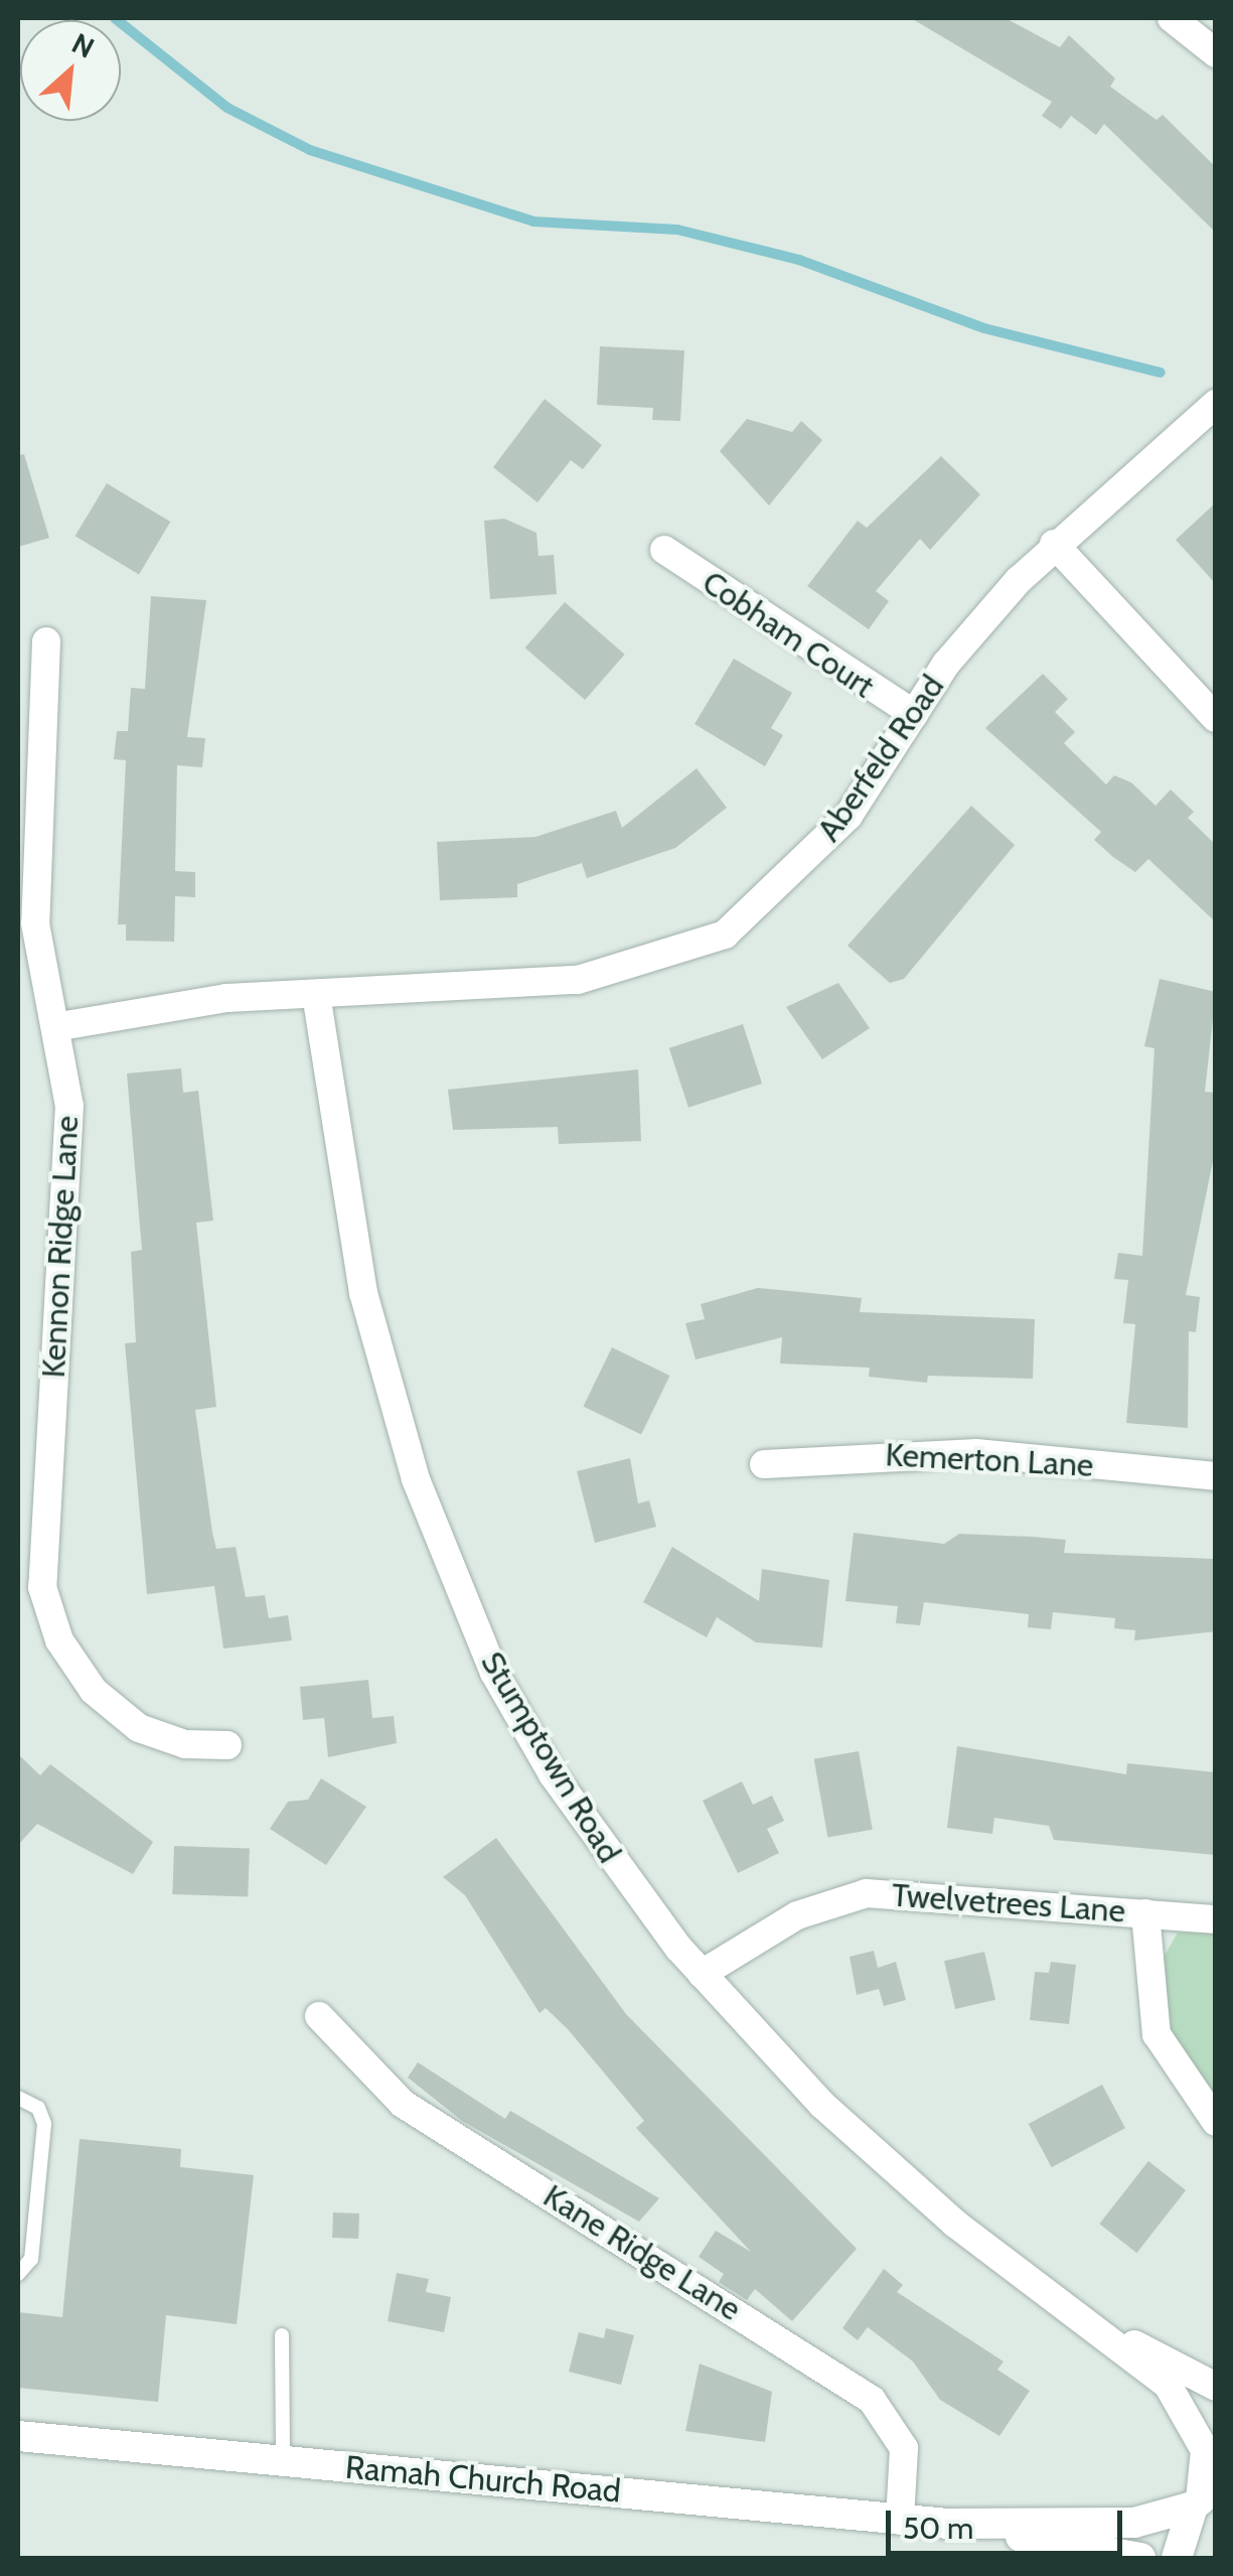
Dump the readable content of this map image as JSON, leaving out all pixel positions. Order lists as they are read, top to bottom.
{
  "streets": {
    "main road": ["Ramah Church Road"],
    "street": [
      "Cobham Court",
      "Aberfeld Road",
      "Kennon Ridge Lane",
      "Kemerton Lane",
      "Stumptown Road",
      "Twelvetrees Lane",
      "Kane Ridge Lane"
    ]
  },
  "crossings": [
    ["Cobham Court", "Aberfeld Road"],
    ["Aberfeld Road", "Kennon Ridge Lane"],
    ["Aberfeld Road", "Stumptown Road"],
    ["Stumptown Road", "Twelvetrees Lane"],
    ["Stumptown Road", "Ramah Church Road"],
    ["Kane Ridge Lane", "Ramah Church Road"]
  ],
  "scale_bar": "50 m",
  "north": "top right"
}
